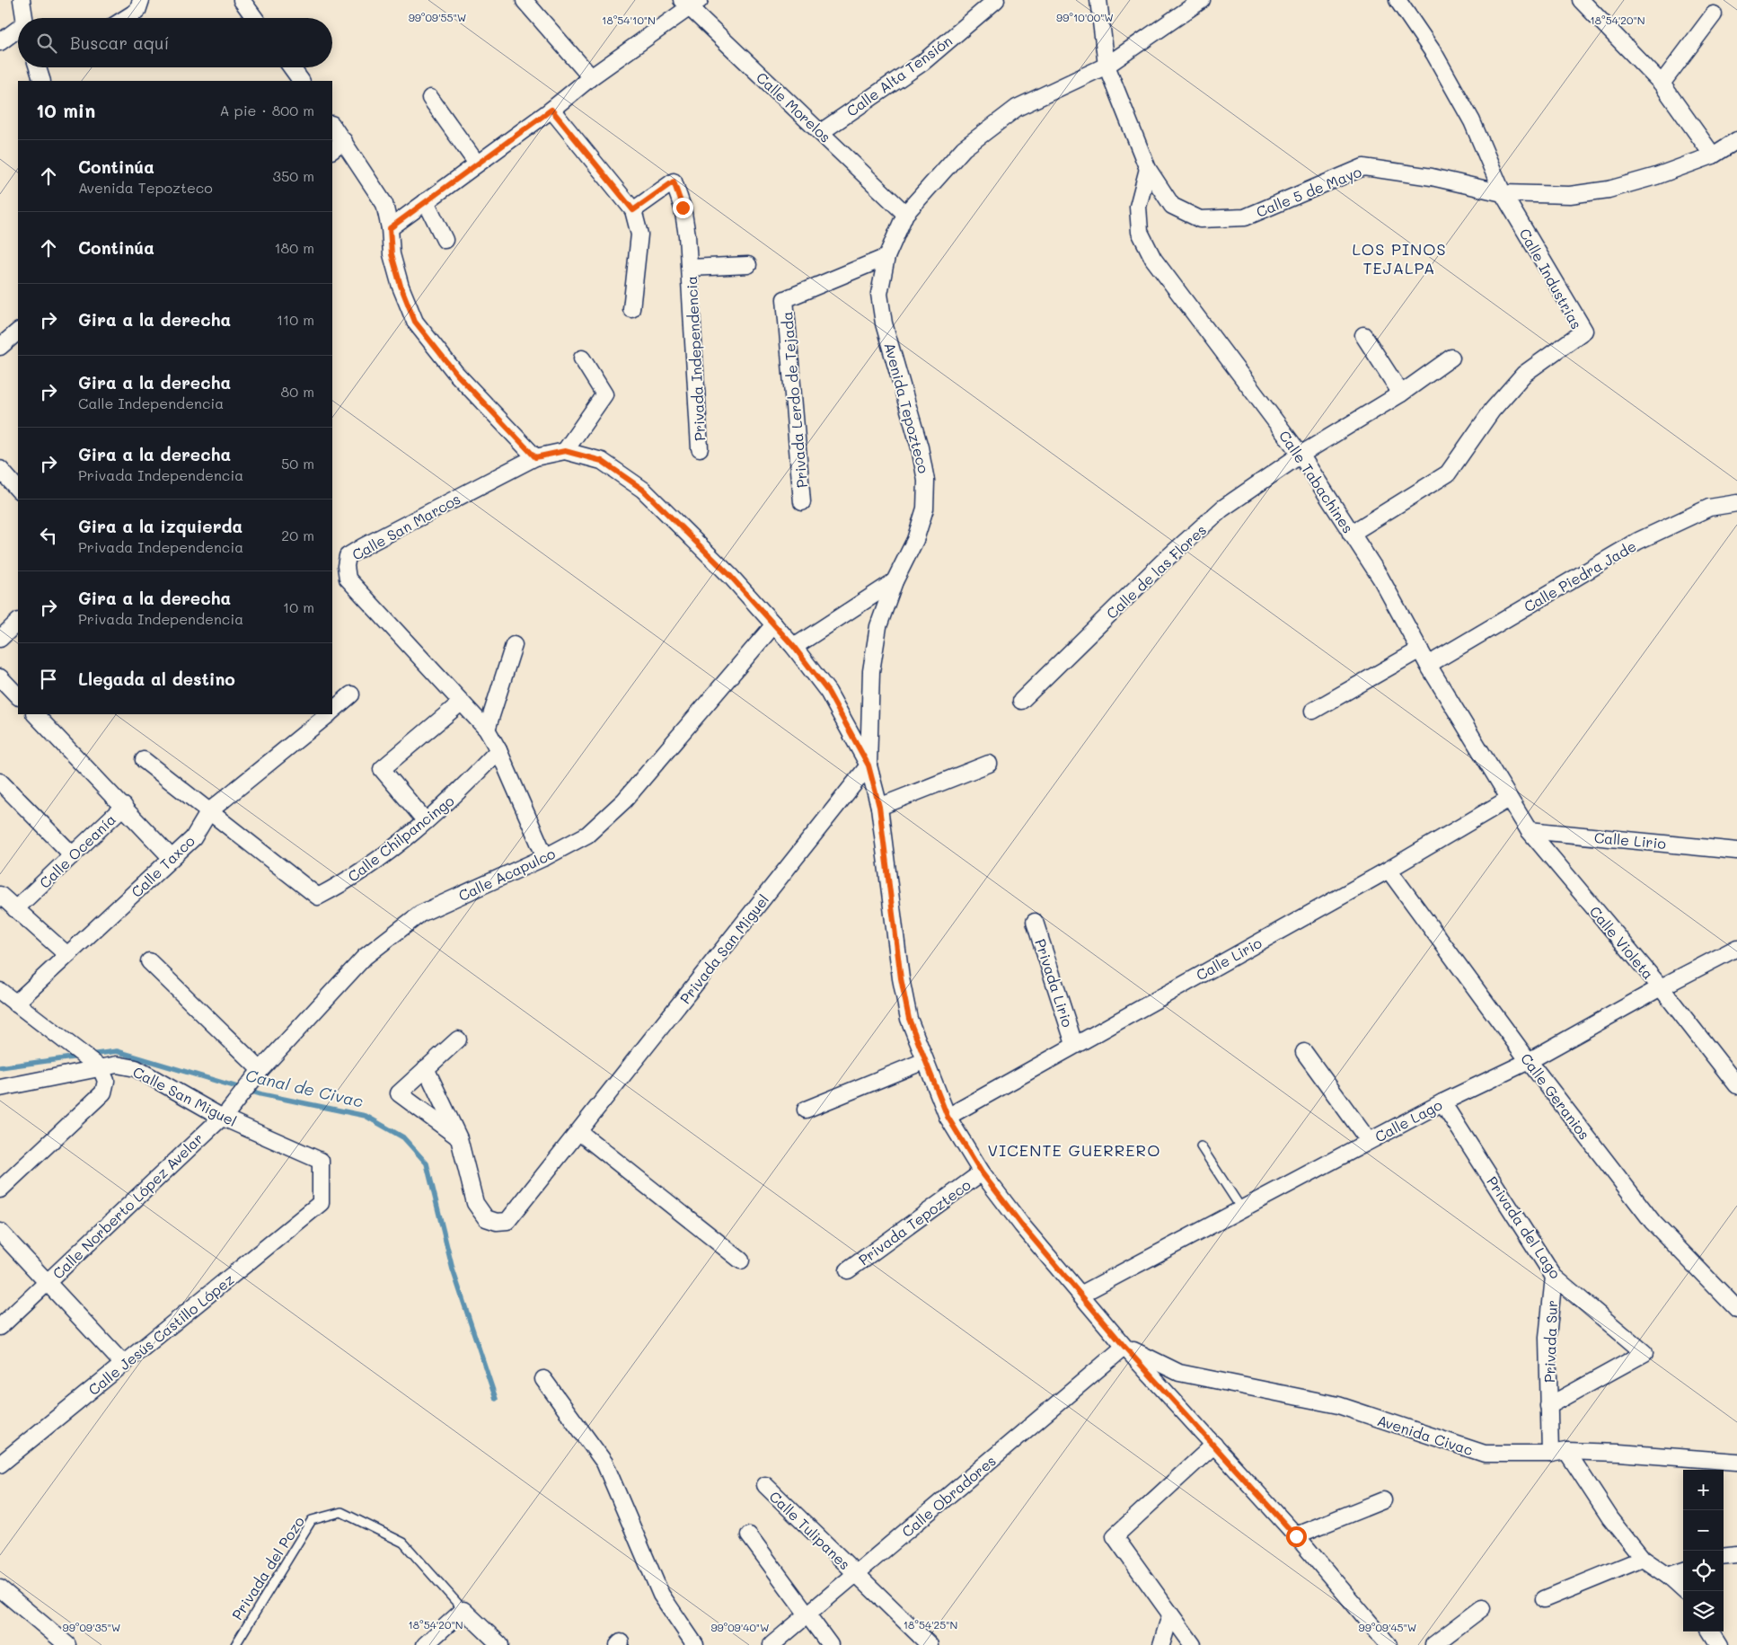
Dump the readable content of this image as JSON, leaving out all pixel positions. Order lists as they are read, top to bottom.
{
  "streets": {
    "street": [
      "Calle Alta Tensión",
      "Calle Morelos",
      "Calle 5 de Mayo",
      "Calle Industrias",
      "Privada Independencia",
      "Privada Lerdo de Tejada",
      "Avenida Tepozteco",
      "Calle Tabachines",
      "Calle San Marcos",
      "Calle de las Flores",
      "Calle Piedra Jade",
      "Calle Chilpancingo",
      "Calle Lirio",
      "Calle Oceanía",
      "Calle Taxco",
      "Calle Acapulco",
      "Calle Violeta",
      "Privada San Miguel",
      "Privada Lirio",
      "Calle San Miguel",
      "Calle Geranios",
      "Calle Lago",
      "Calle Norberto López Avelar",
      "Privada Tepozteco",
      "Privada del Lago",
      "Calle Jesús Castillo López",
      "Privada Sur",
      "Avenida Civac",
      "Calle Obradores",
      "Calle Tulipanes"
    ],
    "lane": ["Privada del Pozo"]
  },
  "crossings": [
    ["Calle Alta Tensión", "Calle Morelos"],
    ["Calle Morelos", "Avenida Tepozteco"],
    ["Calle 5 de Mayo", "Calle Industrias"],
    ["Calle 5 de Mayo", "Avenida Tepozteco"],
    ["Calle 5 de Mayo", "Calle Tabachines"],
    ["Calle Industrias", "Calle Tabachines"],
    ["Privada Lerdo de Tejada", "Avenida Tepozteco"],
    ["Avenida Tepozteco", "Calle Lirio"],
    ["Avenida Tepozteco", "Privada San Miguel"],
    ["Avenida Tepozteco", "Calle Lago"],
    ["Avenida Tepozteco", "Privada Tepozteco"],
    ["Avenida Tepozteco", "Avenida Civac"],
    ["Avenida Tepozteco", "Calle Obradores"],
    ["Calle Tabachines", "Calle de las Flores"],
    ["Calle Tabachines", "Calle Piedra Jade"],
    ["Calle Tabachines", "Calle Lirio"],
    ["Calle Tabachines", "Calle Violeta"],
    ["Calle San Marcos", "Calle Chilpancingo"],
    ["Calle San Marcos", "Calle Acapulco"],
    ["Calle Chilpancingo", "Calle Taxco"],
    ["Calle Lirio", "Calle Violeta"],
    ["Calle Lirio", "Privada Lirio"],
    ["Calle Lirio", "Calle Geranios"],
    ["Calle Acapulco", "Calle San Miguel"],
    ["Calle Acapulco", "Calle Norberto López Avelar"],
    ["Calle Violeta", "Calle Lago"],
    ["Calle San Miguel", "Calle Norberto López Avelar"],
    ["Calle San Miguel", "Calle Jesús Castillo López"],
    ["Calle Geranios", "Calle Lago"],
    ["Calle Lago", "Privada del Lago"],
    ["Privada del Lago", "Privada Sur"],
    ["Privada Sur", "Avenida Civac"],
    ["Avenida Civac", "Calle Obradores"],
    ["Calle Obradores", "Calle Tulipanes"]
  ],
  "districts": ["LOS PINOS TEJALPA", "VICENTE GUERRERO"],
  "water": ["Canal de Civac"],
  "page": {
    "search": "Buscar aquí",
    "heading": ["10 min", "A pie · 800 m"],
    "list": [
      ["Continúa", "Avenida Tepozteco", "350 m"],
      ["Continúa", "180 m"],
      ["Gira a la derecha", "110 m"],
      ["Gira a la derecha", "Calle Independencia", "80 m"],
      ["Gira a la derecha", "Privada Independencia", "50 m"],
      ["Gira a la izquierda", "Privada Independencia", "20 m"],
      ["Gira a la derecha", "Privada Independencia", "10 m"],
      "Llegada al destino"
    ],
    "map_buttons": ["+", "−"]
  },
  "coordinates": [
    "99°09'55\"W",
    "99°10'00\"W",
    "18°54'10\"N",
    "18°54'20\"N",
    "18°54'25\"N",
    "99°09'35\"W",
    "99°09'40\"W",
    "99°09'45\"W"
  ]
}
